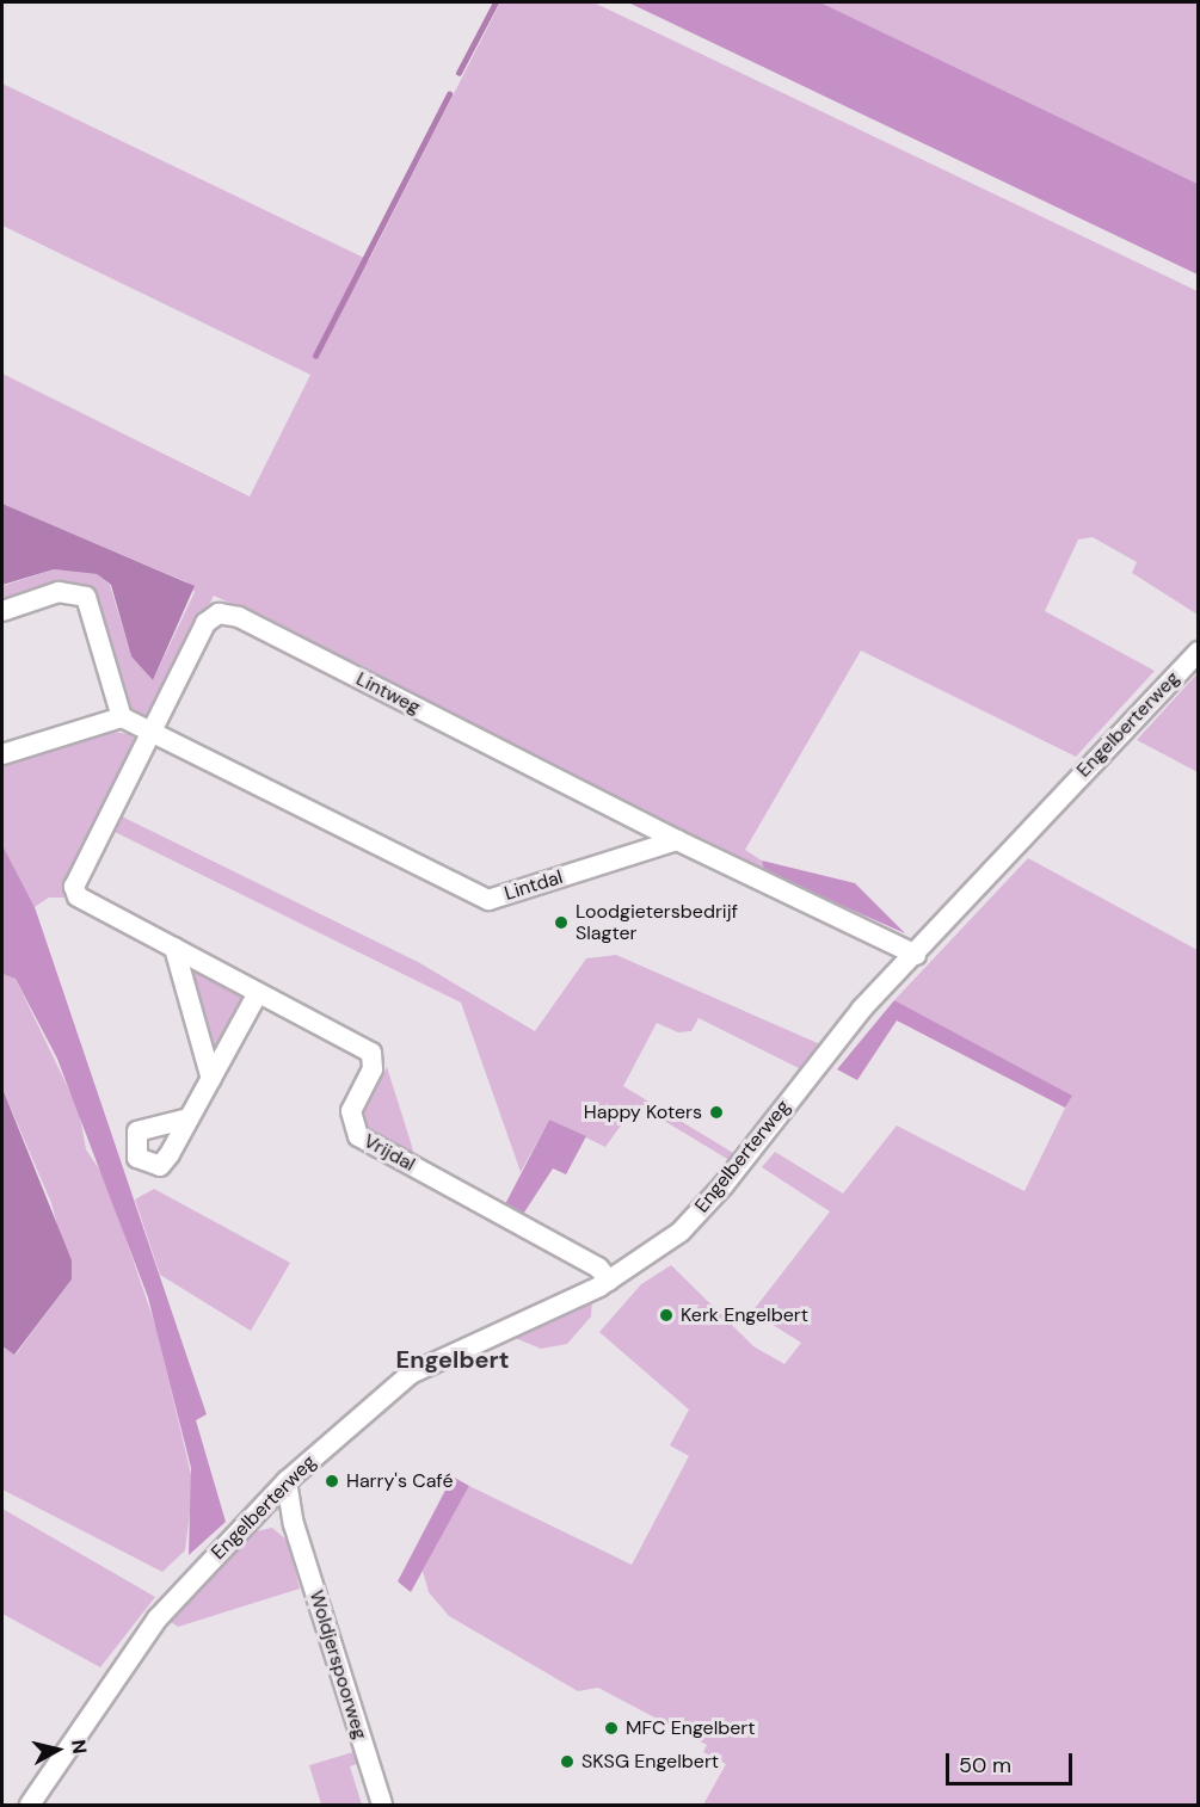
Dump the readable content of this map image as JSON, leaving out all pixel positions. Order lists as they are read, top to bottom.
{
  "streets": {
    "street": [
      "Lintweg",
      "Engelberterweg",
      "Lintdal",
      "Vrijdal",
      "Woldjerspoorweg"
    ]
  },
  "crossings": [
    ["Lintweg", "Lintdal"],
    ["Lintweg", "Vrijdal"],
    ["Engelberterweg", "Vrijdal"],
    ["Engelberterweg", "Woldjerspoorweg"],
    ["Lintdal", "Vrijdal"]
  ],
  "districts": ["Engelbert"],
  "places": [
    "Loodgietersbedrijf Slagter",
    "Happy Koters",
    "Kerk Engelbert",
    "Harry's Café",
    "MFC Engelbert",
    "SKSG Engelbert"
  ],
  "scale_bar": "50 m",
  "north": "right"
}
